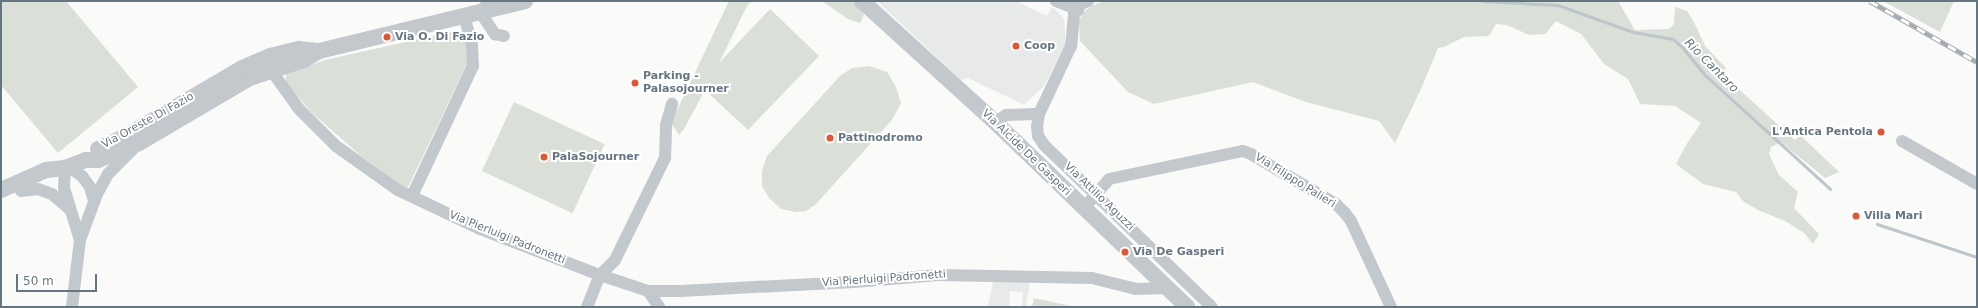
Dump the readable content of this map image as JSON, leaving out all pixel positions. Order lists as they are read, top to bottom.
{
  "streets": {
    "street": [
      "Via Oreste Di Fazio",
      "Via Alcide De Gasperi",
      "Via Filippo Palieri",
      "Via Attilio Aguzzi",
      "Via Pierluigi Padronetti"
    ]
  },
  "crossings": [
    ["Via Oreste Di Fazio", "Via Pierluigi Padronetti"],
    ["Via Alcide De Gasperi", "Via Filippo Palieri"],
    ["Via Alcide De Gasperi", "Via Pierluigi Padronetti"],
    ["Via Filippo Palieri", "Via Attilio Aguzzi"]
  ],
  "water": ["Rio Cantaro"],
  "places": [
    "Via O. Di Fazio",
    "Coop",
    "Parking - Palasojourner",
    "L'Antica Pentola",
    "Pattinodromo",
    "PalaSojourner",
    "Villa Mari",
    "Via De Gasperi"
  ],
  "scale_bar": "50 m"
}
